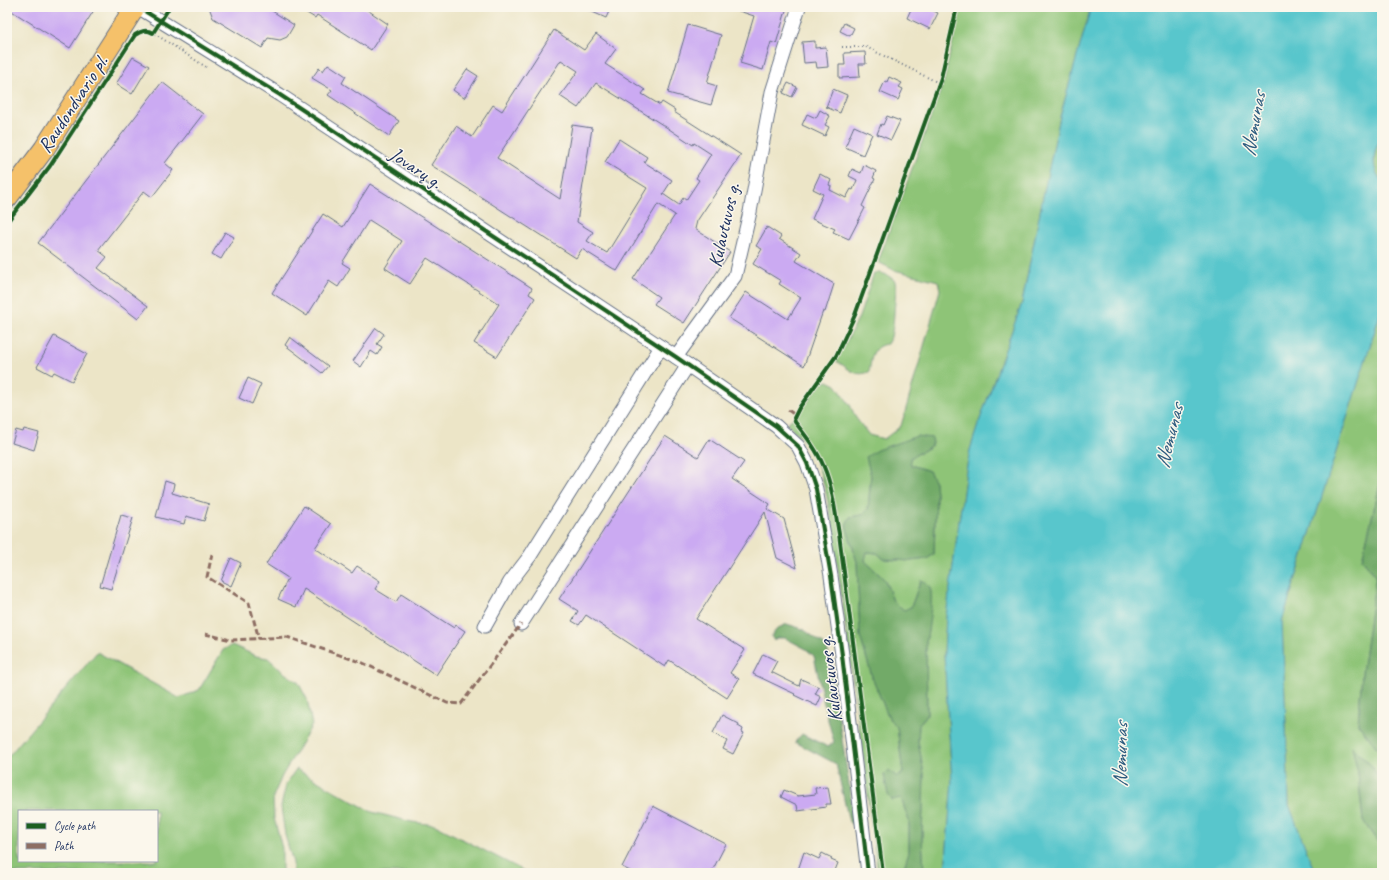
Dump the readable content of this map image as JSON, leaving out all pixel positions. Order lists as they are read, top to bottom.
{
  "streets": {
    "main road": ["Raudondvario pl."],
    "street": ["Jovarų g.", "Kulautuvos g."]
  },
  "crossings": [
    ["Raudondvario pl.", "Jovarų g."],
    ["Jovarų g.", "Kulautuvos g."]
  ],
  "water": ["Nemunas"],
  "legend": ["Cycle path", "Path"]
}
